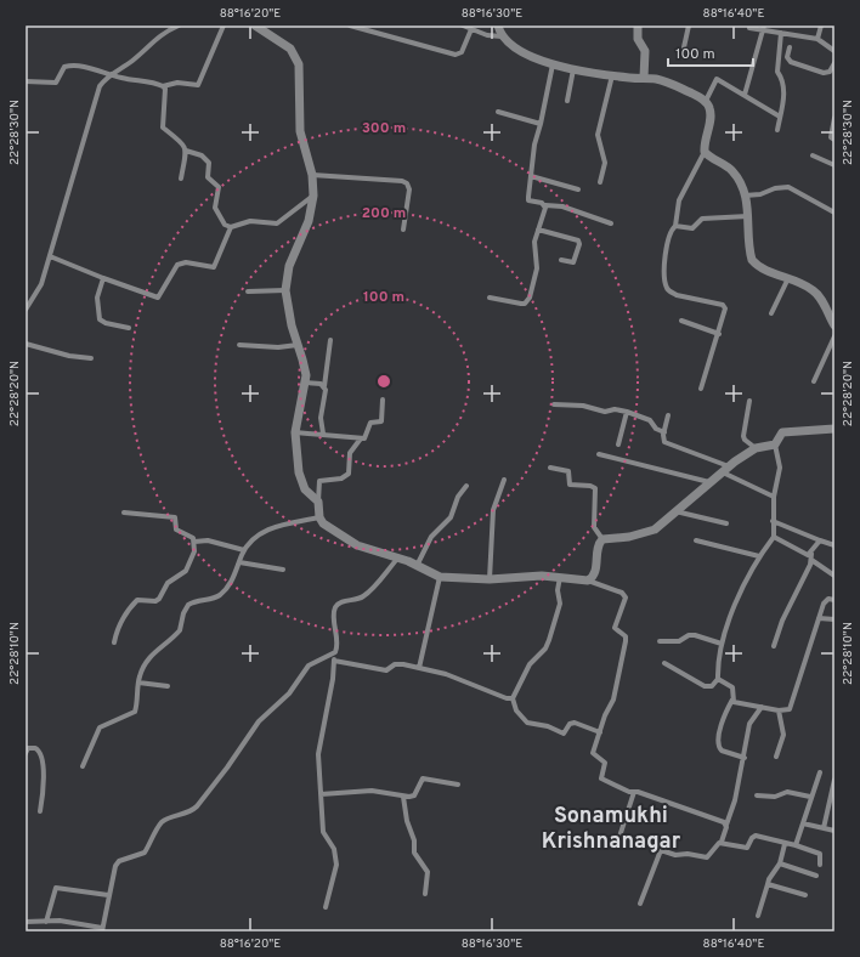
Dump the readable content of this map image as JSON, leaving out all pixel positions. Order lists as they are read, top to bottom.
{
  "districts": ["Sonamukhi Krishnanagar"],
  "scale_bar": "100 m",
  "coordinates": [
    "88°16'20\"E",
    "88°16'30\"E",
    "88°16'40\"E",
    "22°28'30\"N",
    "22°28'20\"N",
    "22°28'10\"N"
  ],
  "rings": ["300 m", "200 m", "100 m"]
}
